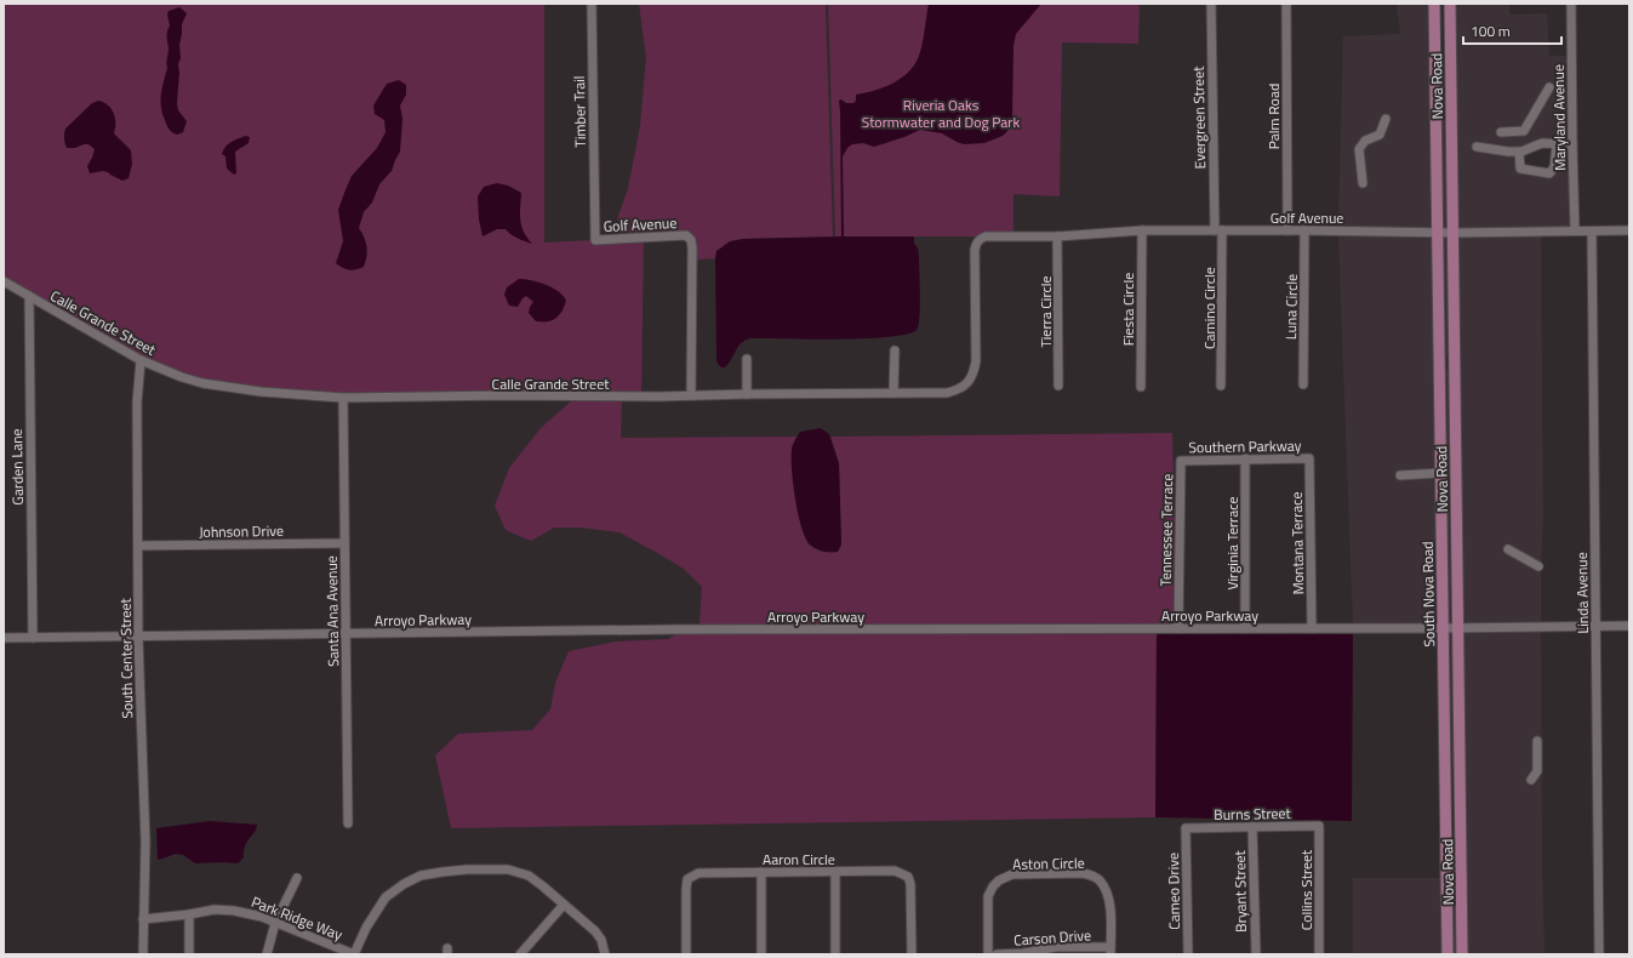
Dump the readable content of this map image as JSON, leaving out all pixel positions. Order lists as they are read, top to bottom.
{
  "streets": {
    "main road": ["Nova Road", "South Nova Road"],
    "street": [
      "Timber Trail",
      "Palm Road",
      "Evergreen Street",
      "Maryland Avenue",
      "Golf Avenue",
      "Luna Circle",
      "Camino Circle",
      "Fiesta Circle",
      "Tierra Circle",
      "Calle Grande Street",
      "Southern Parkway",
      "Garden Lane",
      "Tennessee Terrace",
      "Johnson Drive",
      "Virginia Terrace",
      "Montana Terrace",
      "Linda Avenue",
      "Santa Ana Avenue",
      "Arroyo Parkway",
      "South Center Street",
      "Burns Street",
      "Aaron Circle",
      "Aston Circle",
      "Collins Street",
      "Cameo Drive",
      "Bryant Street",
      "Park Ridge Way",
      "Carson Drive"
    ]
  },
  "crossings": [
    ["Nova Road", "Golf Avenue"],
    ["Nova Road", "South Nova Road"],
    ["Nova Road", "Arroyo Parkway"],
    ["Timber Trail", "Golf Avenue"],
    ["Palm Road", "Golf Avenue"],
    ["Evergreen Street", "Golf Avenue"],
    ["Evergreen Street", "Camino Circle"],
    ["Maryland Avenue", "Golf Avenue"],
    ["Golf Avenue", "Luna Circle"],
    ["Golf Avenue", "Camino Circle"],
    ["Golf Avenue", "Fiesta Circle"],
    ["Golf Avenue", "Tierra Circle"],
    ["Golf Avenue", "Calle Grande Street"],
    ["Golf Avenue", "Linda Avenue"],
    ["Golf Avenue", "South Nova Road"],
    ["Calle Grande Street", "Garden Lane"],
    ["Calle Grande Street", "Santa Ana Avenue"],
    ["Calle Grande Street", "South Center Street"],
    ["Southern Parkway", "Tennessee Terrace"],
    ["Southern Parkway", "Virginia Terrace"],
    ["Southern Parkway", "Montana Terrace"],
    ["Garden Lane", "Arroyo Parkway"],
    ["Tennessee Terrace", "Arroyo Parkway"],
    ["Johnson Drive", "Santa Ana Avenue"],
    ["Johnson Drive", "South Center Street"],
    ["Virginia Terrace", "Arroyo Parkway"],
    ["Montana Terrace", "Arroyo Parkway"],
    ["Linda Avenue", "Arroyo Parkway"],
    ["South Nova Road", "Arroyo Parkway"],
    ["Santa Ana Avenue", "Arroyo Parkway"],
    ["Arroyo Parkway", "South Center Street"],
    ["South Center Street", "Park Ridge Way"],
    ["Burns Street", "Collins Street"],
    ["Burns Street", "Cameo Drive"],
    ["Burns Street", "Bryant Street"],
    ["Aston Circle", "Carson Drive"]
  ],
  "parks": ["Riveria Oaks Stormwater and Dog Park"],
  "scale_bar": "100 m"
}
